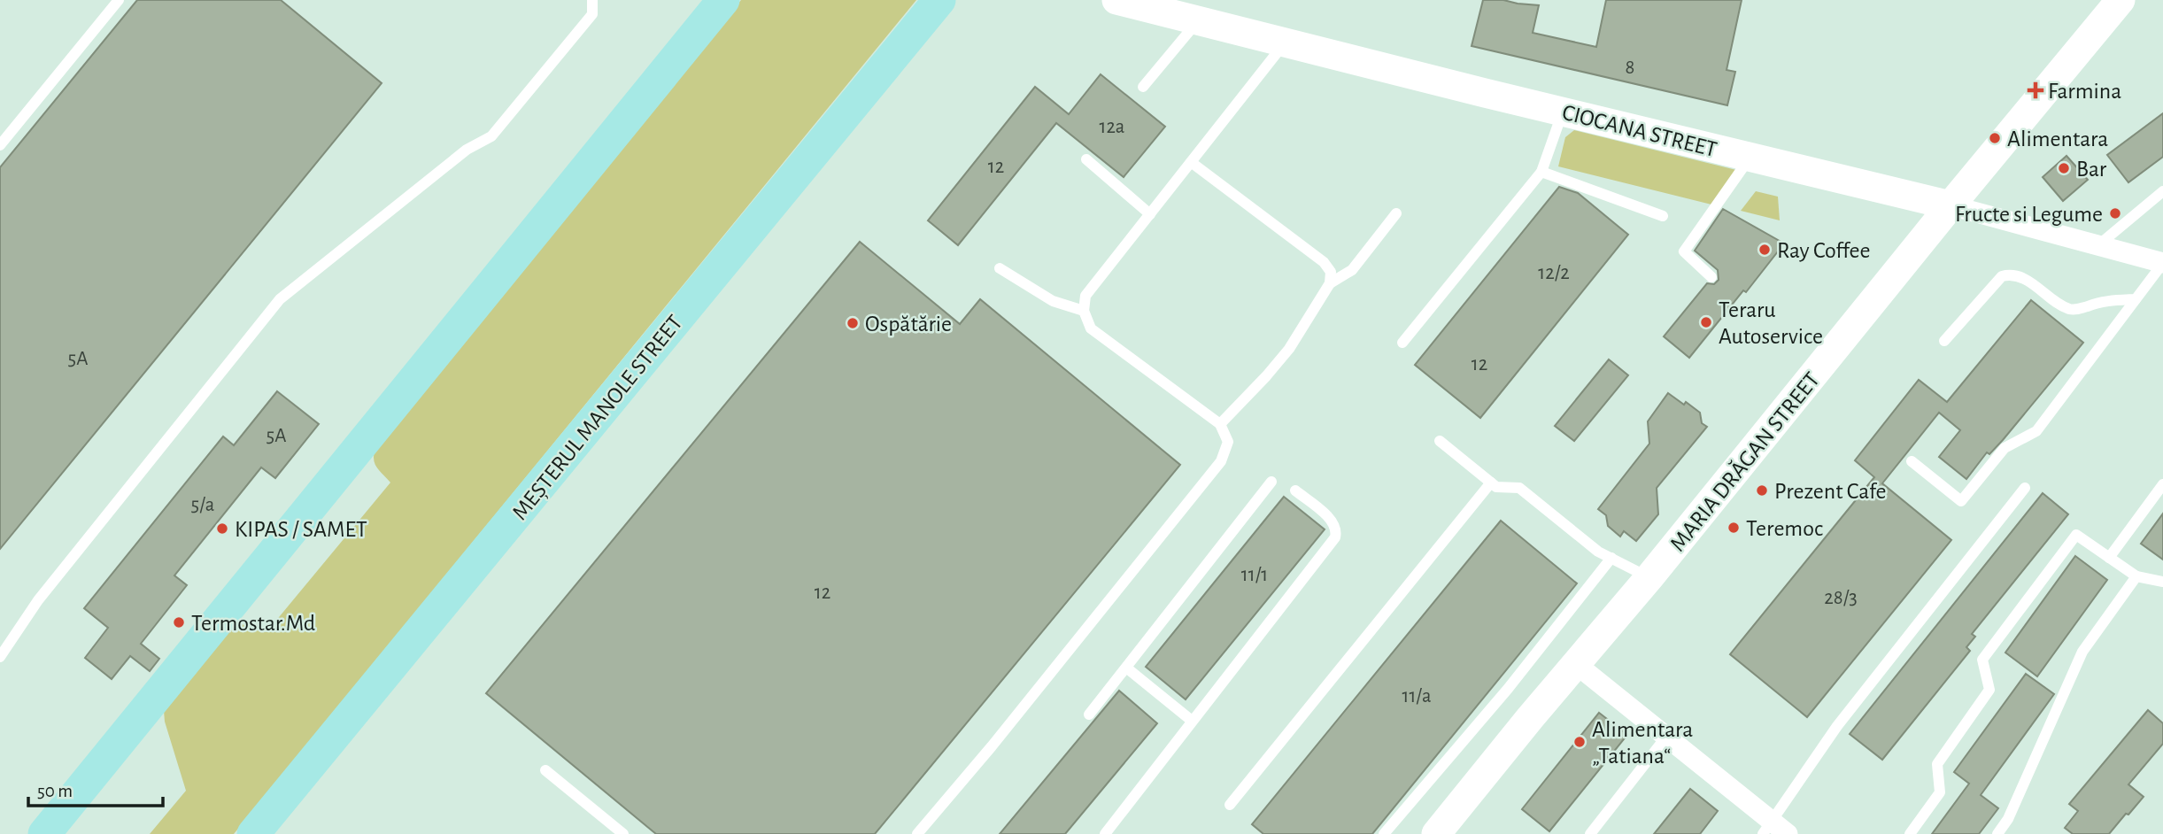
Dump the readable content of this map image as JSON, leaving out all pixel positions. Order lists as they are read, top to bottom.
{
  "streets": {
    "main road": ["CIOCANA STREET", "MEȘTERUL MANOLE STREET", "MARIA DRĂGAN STREET"]
  },
  "crossings": [
    ["CIOCANA STREET", "MARIA DRĂGAN STREET"]
  ],
  "places": {
    "health": ["Farmina"],
    "other": [
      "Alimentara",
      "Bar",
      "Fructe si Legume",
      "Ray Coffee",
      "Teraru Autoservice",
      "Ospătărie",
      "Prezent Cafe",
      "Teremoc",
      "KIPAS / SAMET",
      "Termostar.Md",
      "Alimentara „Tatiana“"
    ]
  },
  "house_numbers": [
    "8",
    "12a",
    "12",
    "12/2",
    "5A",
    "12",
    "5A",
    "5/a",
    "11/1",
    "12",
    "28/3",
    "11/a"
  ],
  "scale_bar": "50 m"
}
